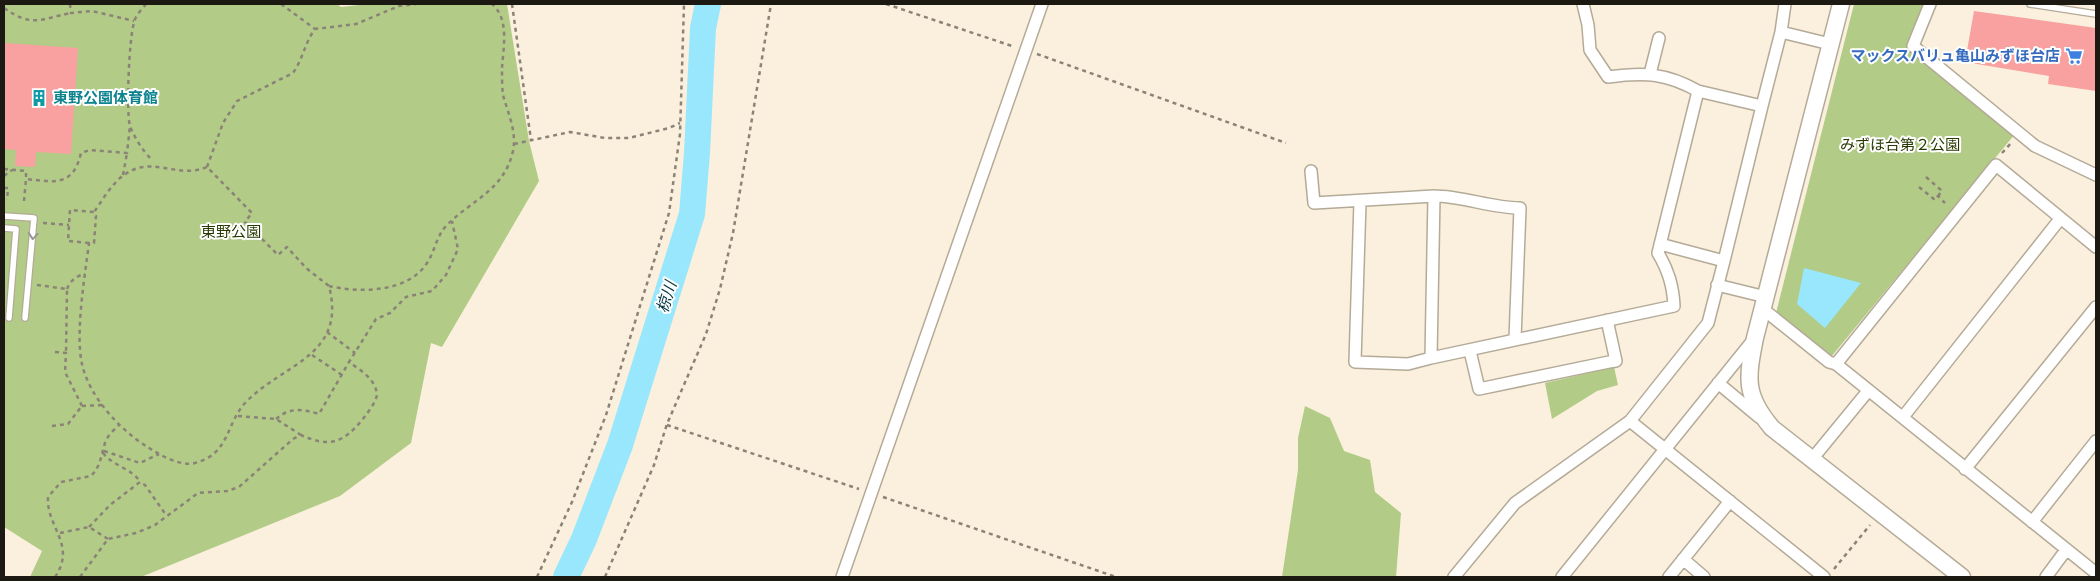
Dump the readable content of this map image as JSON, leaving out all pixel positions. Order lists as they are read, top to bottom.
{
  "water": ["椋川"],
  "parks": ["みずほ台第２公園", "東野公園"],
  "places": {
    "supermarket": ["マックスバリュ亀山みずほ台店"],
    "building": ["東野公園体育館"]
  }
}
